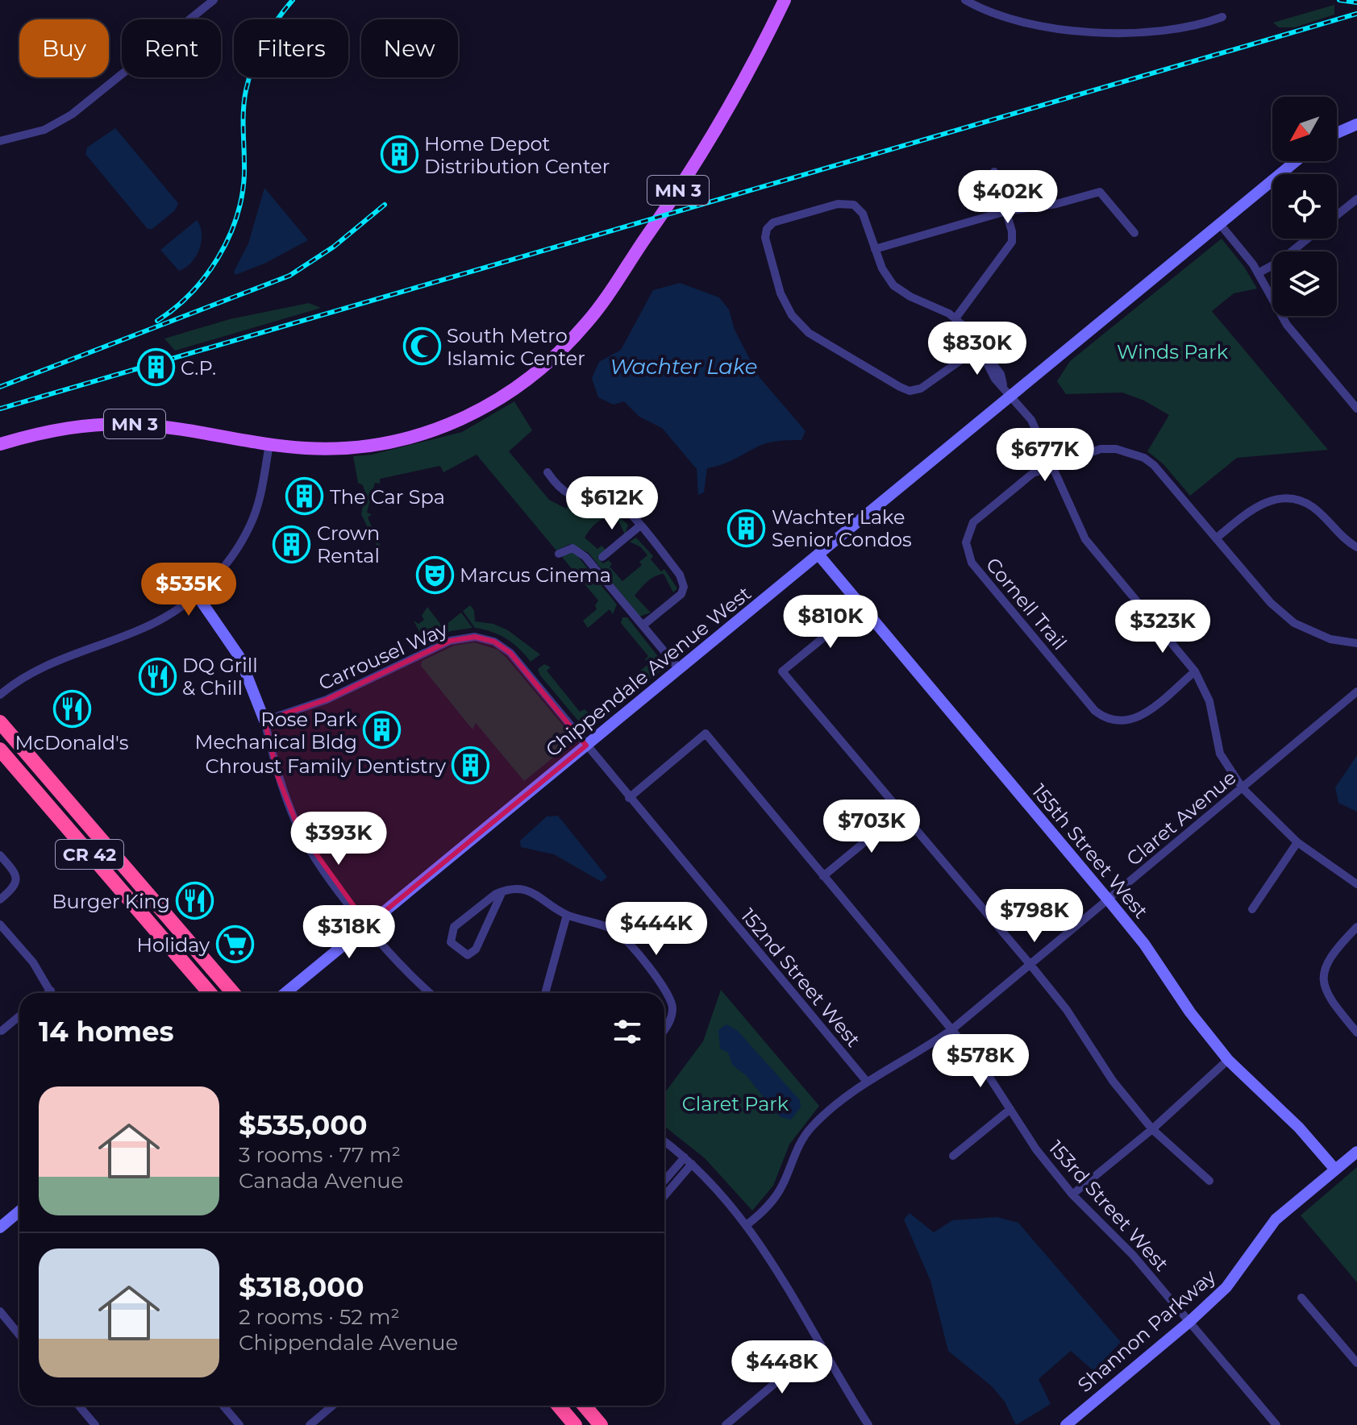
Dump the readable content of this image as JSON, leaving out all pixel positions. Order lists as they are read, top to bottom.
{
  "streets": {
    "highway": ["CR 42"],
    "main road": ["MN 3"],
    "street": [
      "Cornell Trail",
      "Carrousel Way",
      "Chippendale Avenue West",
      "Claret Avenue",
      "155th Street West",
      "152nd Street West",
      "153rd Street West",
      "Shannon Parkway"
    ]
  },
  "crossings": [
    ["Carrousel Way", "Chippendale Avenue West"],
    ["Carrousel Way", "152nd Street West"],
    ["Chippendale Avenue West", "155th Street West"],
    ["Chippendale Avenue West", "152nd Street West"],
    ["Claret Avenue", "155th Street West"],
    ["Claret Avenue", "152nd Street West"],
    ["Claret Avenue", "153rd Street West"],
    ["155th Street West", "Shannon Parkway"],
    ["152nd Street West", "153rd Street West"],
    ["153rd Street West", "Shannon Parkway"]
  ],
  "water": ["Wachter Lake"],
  "parks": ["Winds Park", "Claret Park"],
  "places": {
    "building": [
      "Home Depot Distribution Center",
      "C.P.",
      "The Car Spa",
      "Wachter Lake Senior Condos",
      "Crown Rental",
      "Rose Park Mechanical Bldg",
      "Chroust Family Dentistry"
    ],
    "mosque": ["South Metro Islamic Center"],
    "theatre": ["Marcus Cinema"],
    "restaurant": ["DQ Grill & Chill", "McDonald's", "Burger King"],
    "supermarket": ["Holiday"]
  },
  "north": "bottom left",
  "page": {
    "chip": [
      "Buy",
      "Rent",
      "Filters",
      "New"
    ],
    "price": [
      "$402K",
      "$830K",
      "$677K",
      "$612K",
      "$535K",
      "$810K",
      "$323K",
      "$703K",
      "$393K",
      "$798K",
      "$444K",
      "$318K",
      "$578K",
      "$448K"
    ],
    "heading": "14 homes",
    "list": [
      {
        "name": "$535,000",
        "note": "3 rooms · 77 m² · Canada Avenue"
      },
      {
        "name": "$318,000",
        "note": "2 rooms · 52 m² · Chippendale Avenue"
      }
    ]
  }
}
